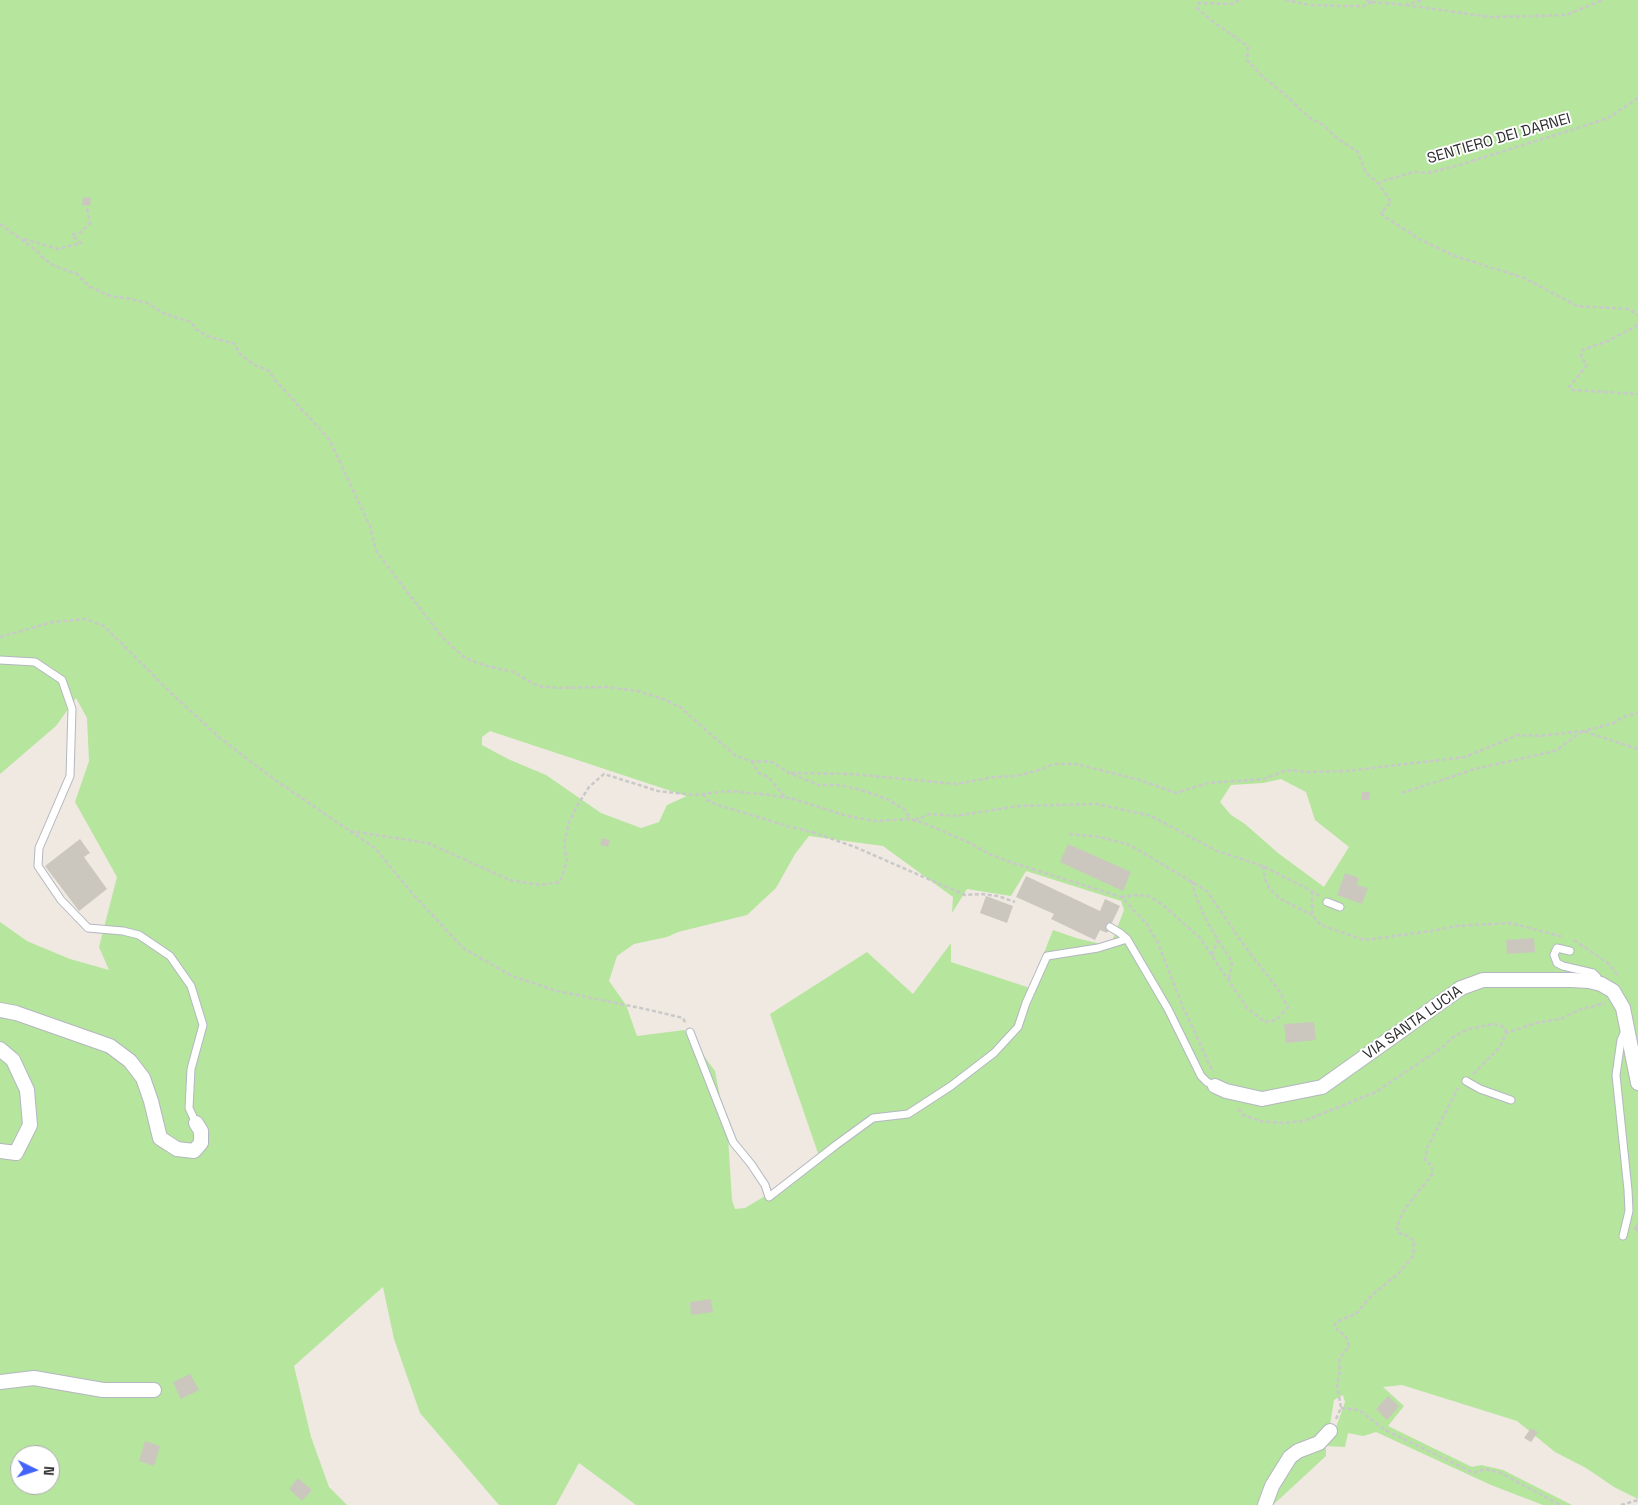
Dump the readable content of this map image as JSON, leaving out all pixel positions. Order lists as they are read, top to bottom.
{
  "streets": {
    "street": ["VIA SANTA LUCIA"],
    "path": ["SENTIERO DEI DARNEI"]
  },
  "north": "right"
}
